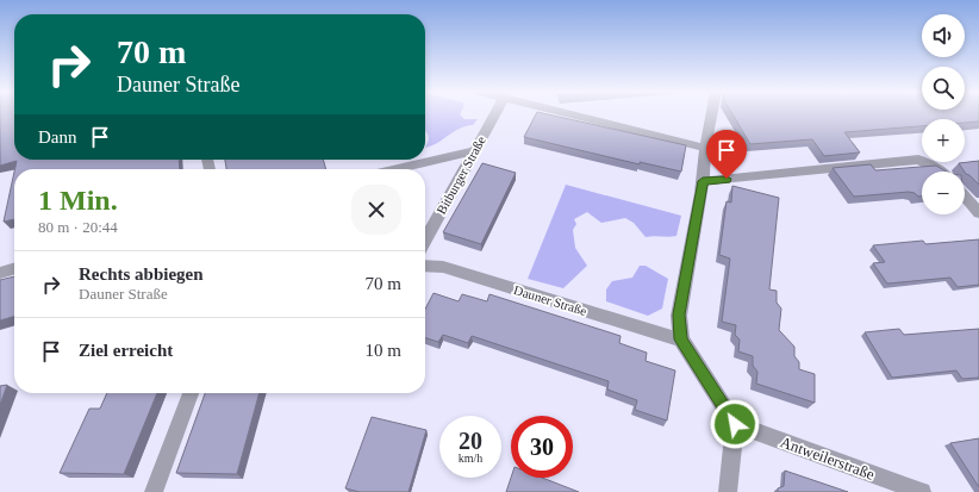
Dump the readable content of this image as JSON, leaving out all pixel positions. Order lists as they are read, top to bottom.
{
  "streets": {
    "street": ["Bitburger Straße", "Dauner Straße", "Antweilerstraße"]
  },
  "page": {
    "map_buttons": ["+", "−"],
    "turn": ["70 m", "Dauner Straße"],
    "then": "Dann",
    "heading": ["1 Min.", "80 m · 20:44"],
    "list": [
      {
        "name": "Rechts abbiegen",
        "note": "Dauner Straße",
        "value": "70 m"
      },
      {
        "name": "Ziel erreicht",
        "value": "10 m"
      }
    ],
    "speed": "20 km/h",
    "limit": "30"
  }
}
